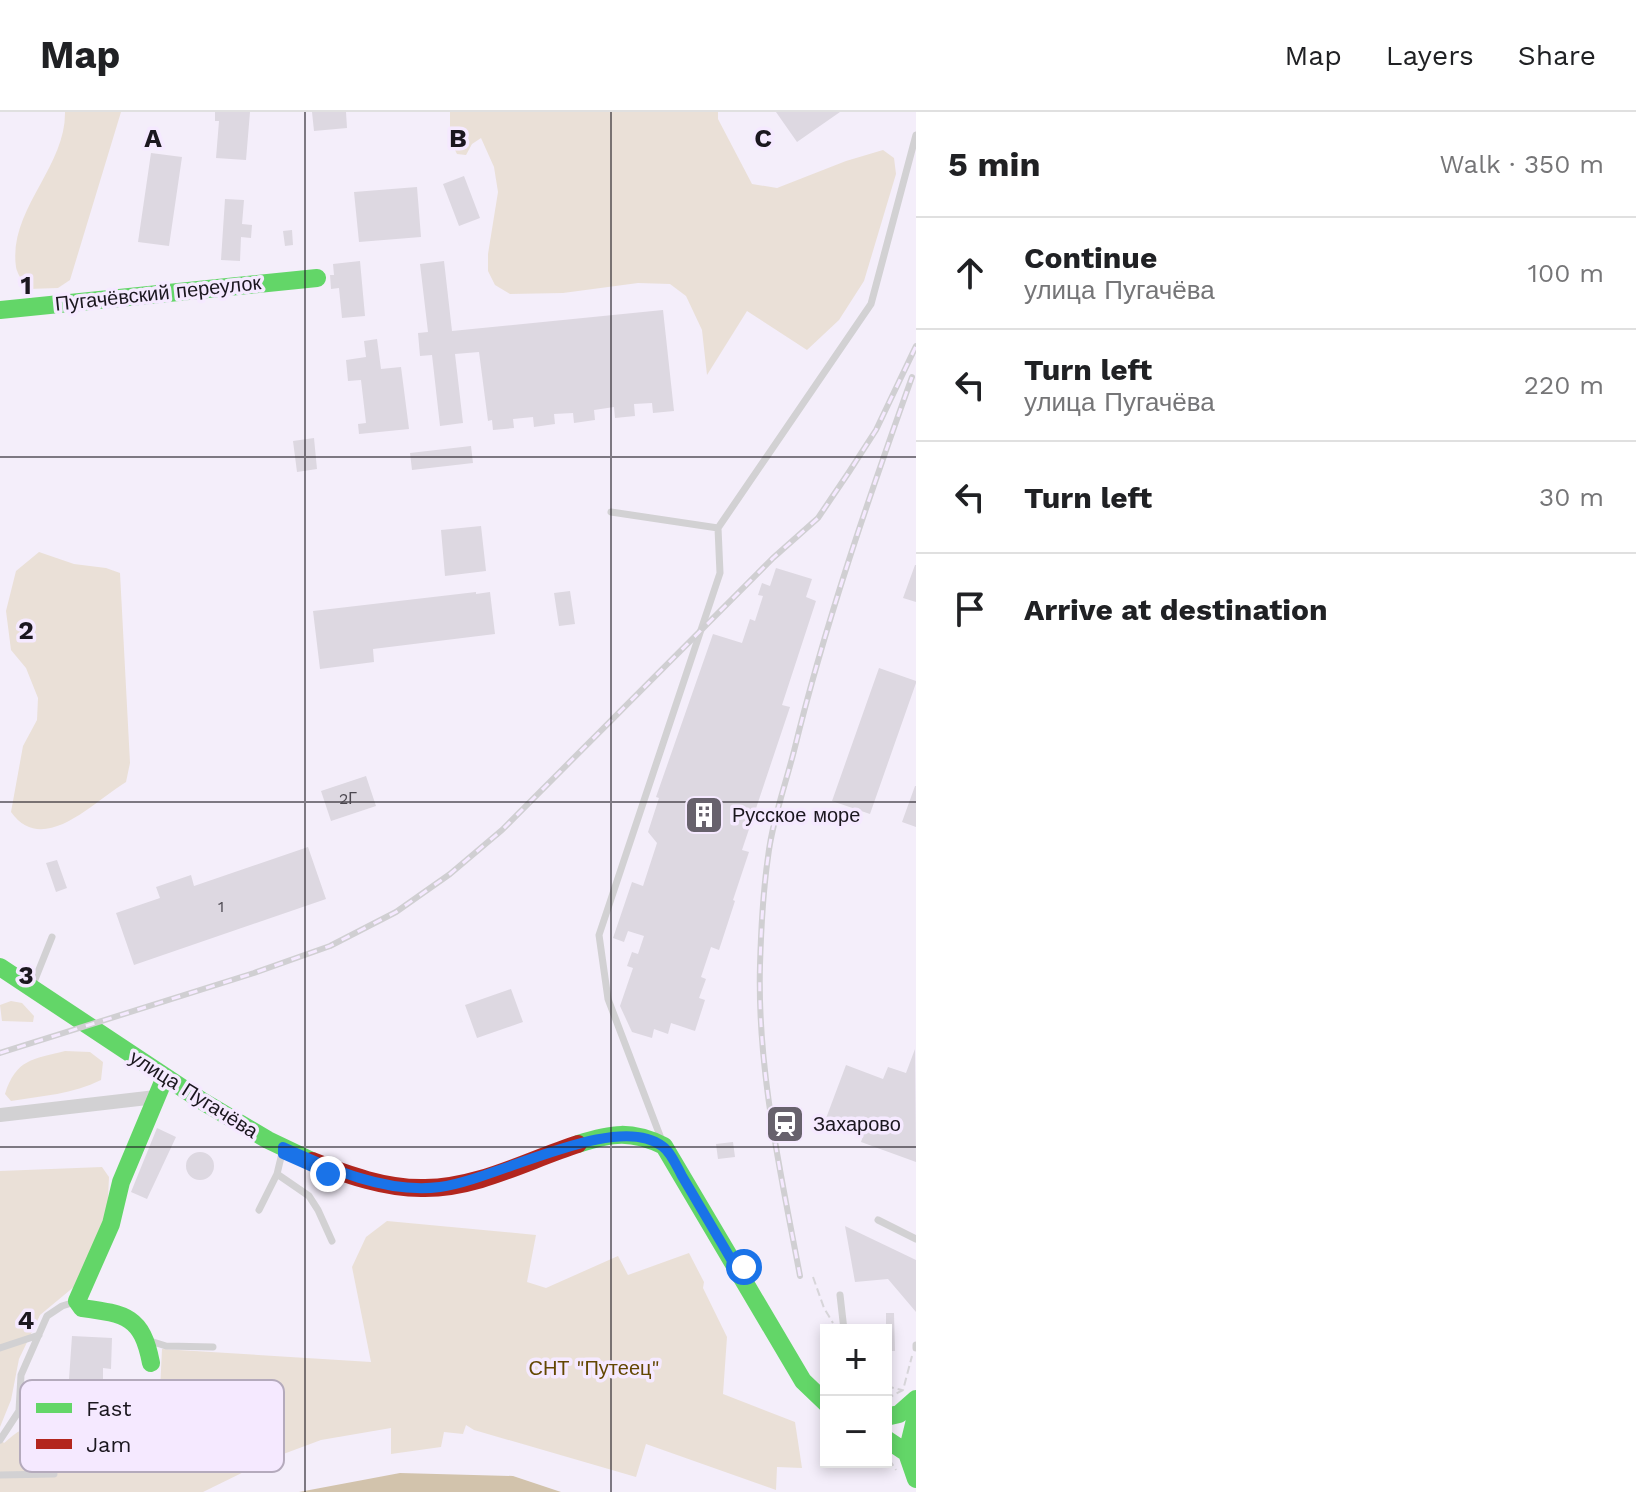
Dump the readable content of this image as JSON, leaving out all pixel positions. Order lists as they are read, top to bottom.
{
  "streets": {
    "street": ["Пугачёвский переулок", "улица Пугачёва"]
  },
  "parks": ["СНТ \"Путеец\""],
  "places": {
    "building": ["Русское море"],
    "station": ["Захарово"]
  },
  "house_numbers": ["2Г", "1"],
  "legend": ["Fast", "Jam"],
  "page": {
    "header": "Map",
    "nav": ["Map", "Layers", "Share"],
    "heading": ["5 min", "Walk · 350 m"],
    "list": [
      ["Continue", "улица Пугачёва", "100 m"],
      ["Turn left", "улица Пугачёва", "220 m"],
      ["Turn left", "30 m"],
      "Arrive at destination"
    ],
    "map_buttons": ["+", "−"]
  },
  "grid": {
    "columns": ["A", "B", "C"],
    "rows": [
      "1",
      "2",
      "3",
      "4"
    ]
  }
}
